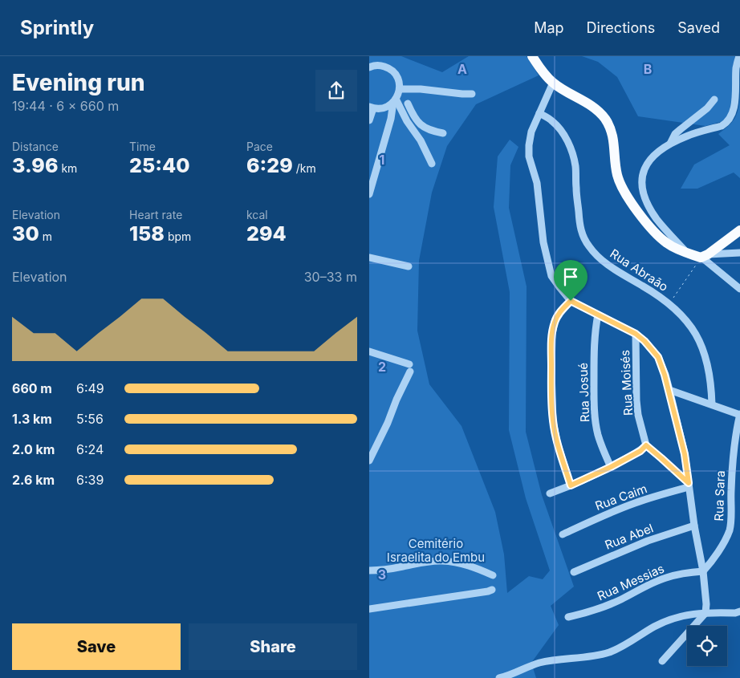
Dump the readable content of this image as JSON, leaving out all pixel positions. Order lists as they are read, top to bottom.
{
  "streets": {
    "street": [
      "Rua Abraão",
      "Rua Moisés",
      "Rua Josué",
      "Rua Sara",
      "Rua Caim",
      "Rua Abel",
      "Rua Messias"
    ]
  },
  "crossings": [
    ["Rua Sara", "Rua Messias"]
  ],
  "parks": ["Cemitério Israelita do Embu"],
  "page": {
    "header": "Sprintly",
    "nav": ["Map", "Directions", "Saved"],
    "heading": ["Evening run", "19:44 · 6 × 660 m"],
    "stats": [
      ["Distance", "3.96 km"],
      ["Time", "25:40"],
      ["Pace", "6:29 /km"],
      ["Elevation", "30 m"],
      ["Heart rate", "158 bpm"],
      ["kcal", "294"]
    ],
    "chart": ["Elevation", "30–33 m"],
    "list": [
      {
        "name": "660 m",
        "note": "6:49"
      },
      {
        "name": "1.3 km",
        "note": "5:56"
      },
      {
        "name": "2.0 km",
        "note": "6:24"
      },
      {
        "name": "2.6 km",
        "note": "6:39"
      }
    ],
    "buttons": ["Save", "Share"]
  },
  "grid": {
    "columns": ["A", "B"],
    "rows": ["1", "2", "3"]
  }
}
